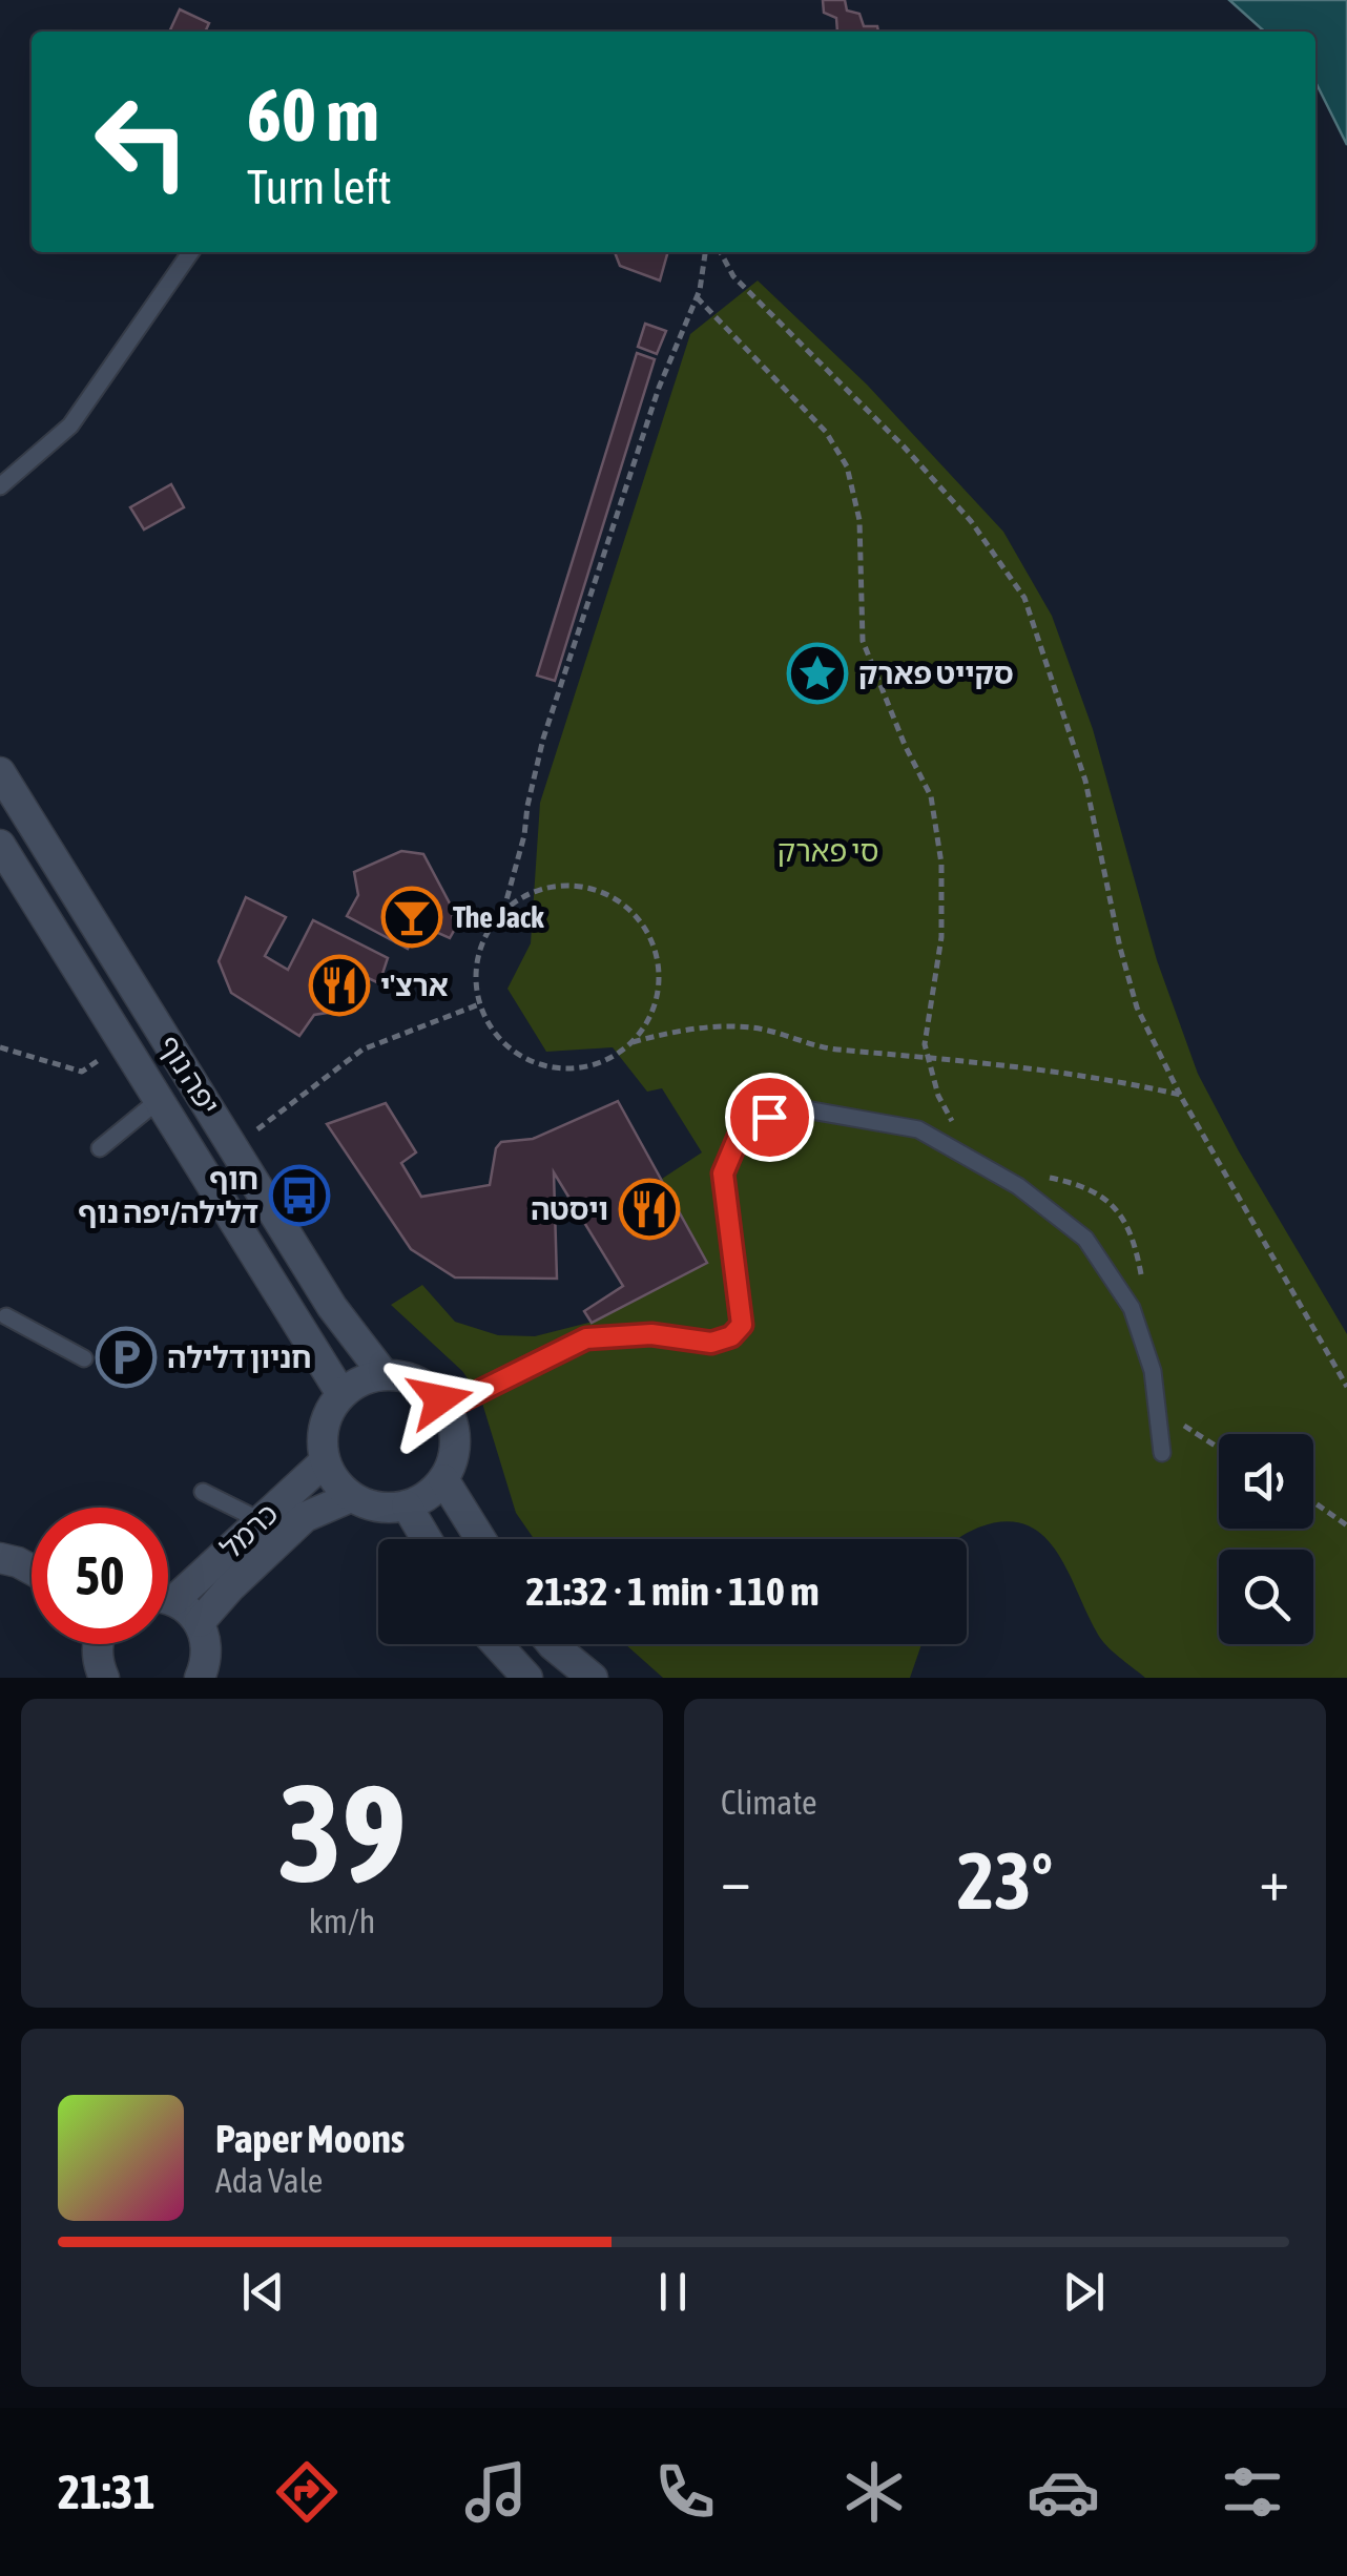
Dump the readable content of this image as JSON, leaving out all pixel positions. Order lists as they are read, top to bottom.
{
  "streets": {
    "main road": ["יפה נוף", "כרמל"]
  },
  "crossings": [
    ["יפה נוף", "כרמל"]
  ],
  "parks": ["סי פארק"],
  "places": {
    "place": ["סקייט פארק"],
    "bar": ["The Jack"],
    "restaurant": ["ארצ'י", "ויסטה"],
    "bus stop": ["חוף דלילה/יפה נוף"],
    "parking": ["חניון דלילה"]
  },
  "page": {
    "turn": ["60 m", "Turn left"],
    "limit": "50",
    "trip": "21:32 · 1 min · 110 m",
    "tile": [
      ["39", "km/h"],
      "Climate"
    ],
    "heat": ["−", "23°", "+"],
    "song": ["Paper Moons", "Ada Vale"],
    "tabs": "21:31"
  }
}
